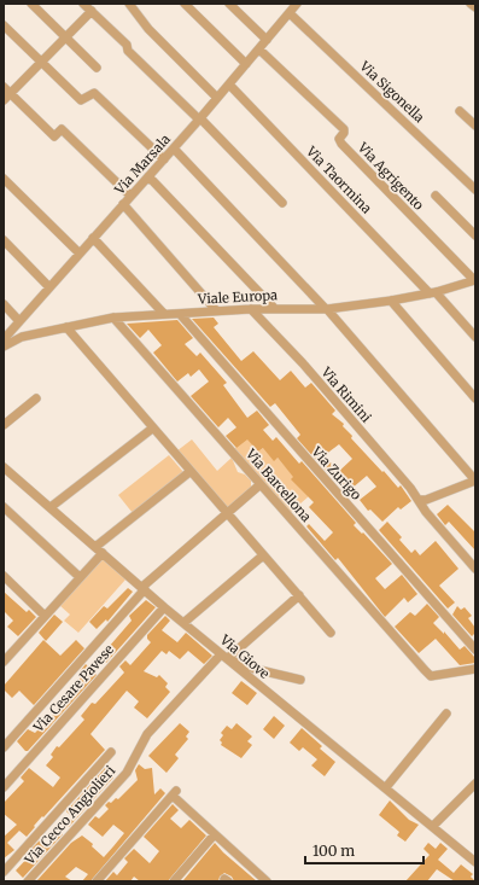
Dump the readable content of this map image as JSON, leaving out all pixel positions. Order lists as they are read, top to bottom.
{
  "streets": {
    "street": [
      "Via Sigonella",
      "Via Marsala",
      "Via Agrigento",
      "Via Taormina",
      "Viale Europa",
      "Via Rimini",
      "Via Zurigo",
      "Via Barcellona",
      "Via Giove",
      "Via Cesare Pavese",
      "Via Cecco Angiolieri"
    ]
  },
  "crossings": [
    ["Via Sigonella", "Via Marsala"],
    ["Via Marsala", "Via Agrigento"],
    ["Via Marsala", "Via Taormina"],
    ["Via Agrigento", "Viale Europa"],
    ["Via Taormina", "Viale Europa"],
    ["Viale Europa", "Via Rimini"],
    ["Viale Europa", "Via Zurigo"],
    ["Viale Europa", "Via Barcellona"],
    ["Via Giove", "Via Cesare Pavese"],
    ["Via Giove", "Via Cecco Angiolieri"]
  ],
  "scale_bar": "100 m"
}
